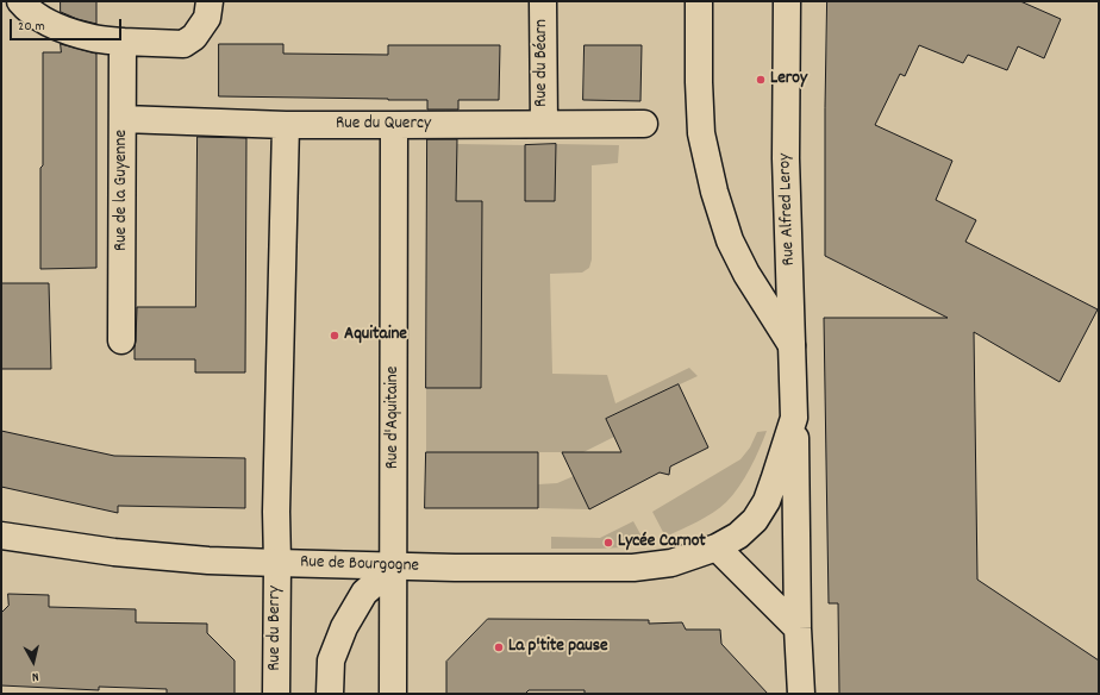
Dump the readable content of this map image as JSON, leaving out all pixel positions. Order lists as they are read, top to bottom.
{
  "streets": {
    "street": [
      "Rue du Béarn",
      "Rue du Quercy",
      "Rue de la Guyenne",
      "Rue Alfred Leroy",
      "Rue d'Aquitaine",
      "Rue de Bourgogne",
      "Rue du Berry"
    ]
  },
  "crossings": [
    ["Rue du Béarn", "Rue du Quercy"],
    ["Rue du Quercy", "Rue de la Guyenne"],
    ["Rue du Quercy", "Rue d'Aquitaine"],
    ["Rue Alfred Leroy", "Rue de Bourgogne"],
    ["Rue d'Aquitaine", "Rue de Bourgogne"],
    ["Rue de Bourgogne", "Rue du Berry"]
  ],
  "places": [
    "Leroy",
    "Aquitaine",
    "Lycée Carnot",
    "La p'tite pause"
  ],
  "scale_bar": "20 m",
  "north": "bottom"
}
